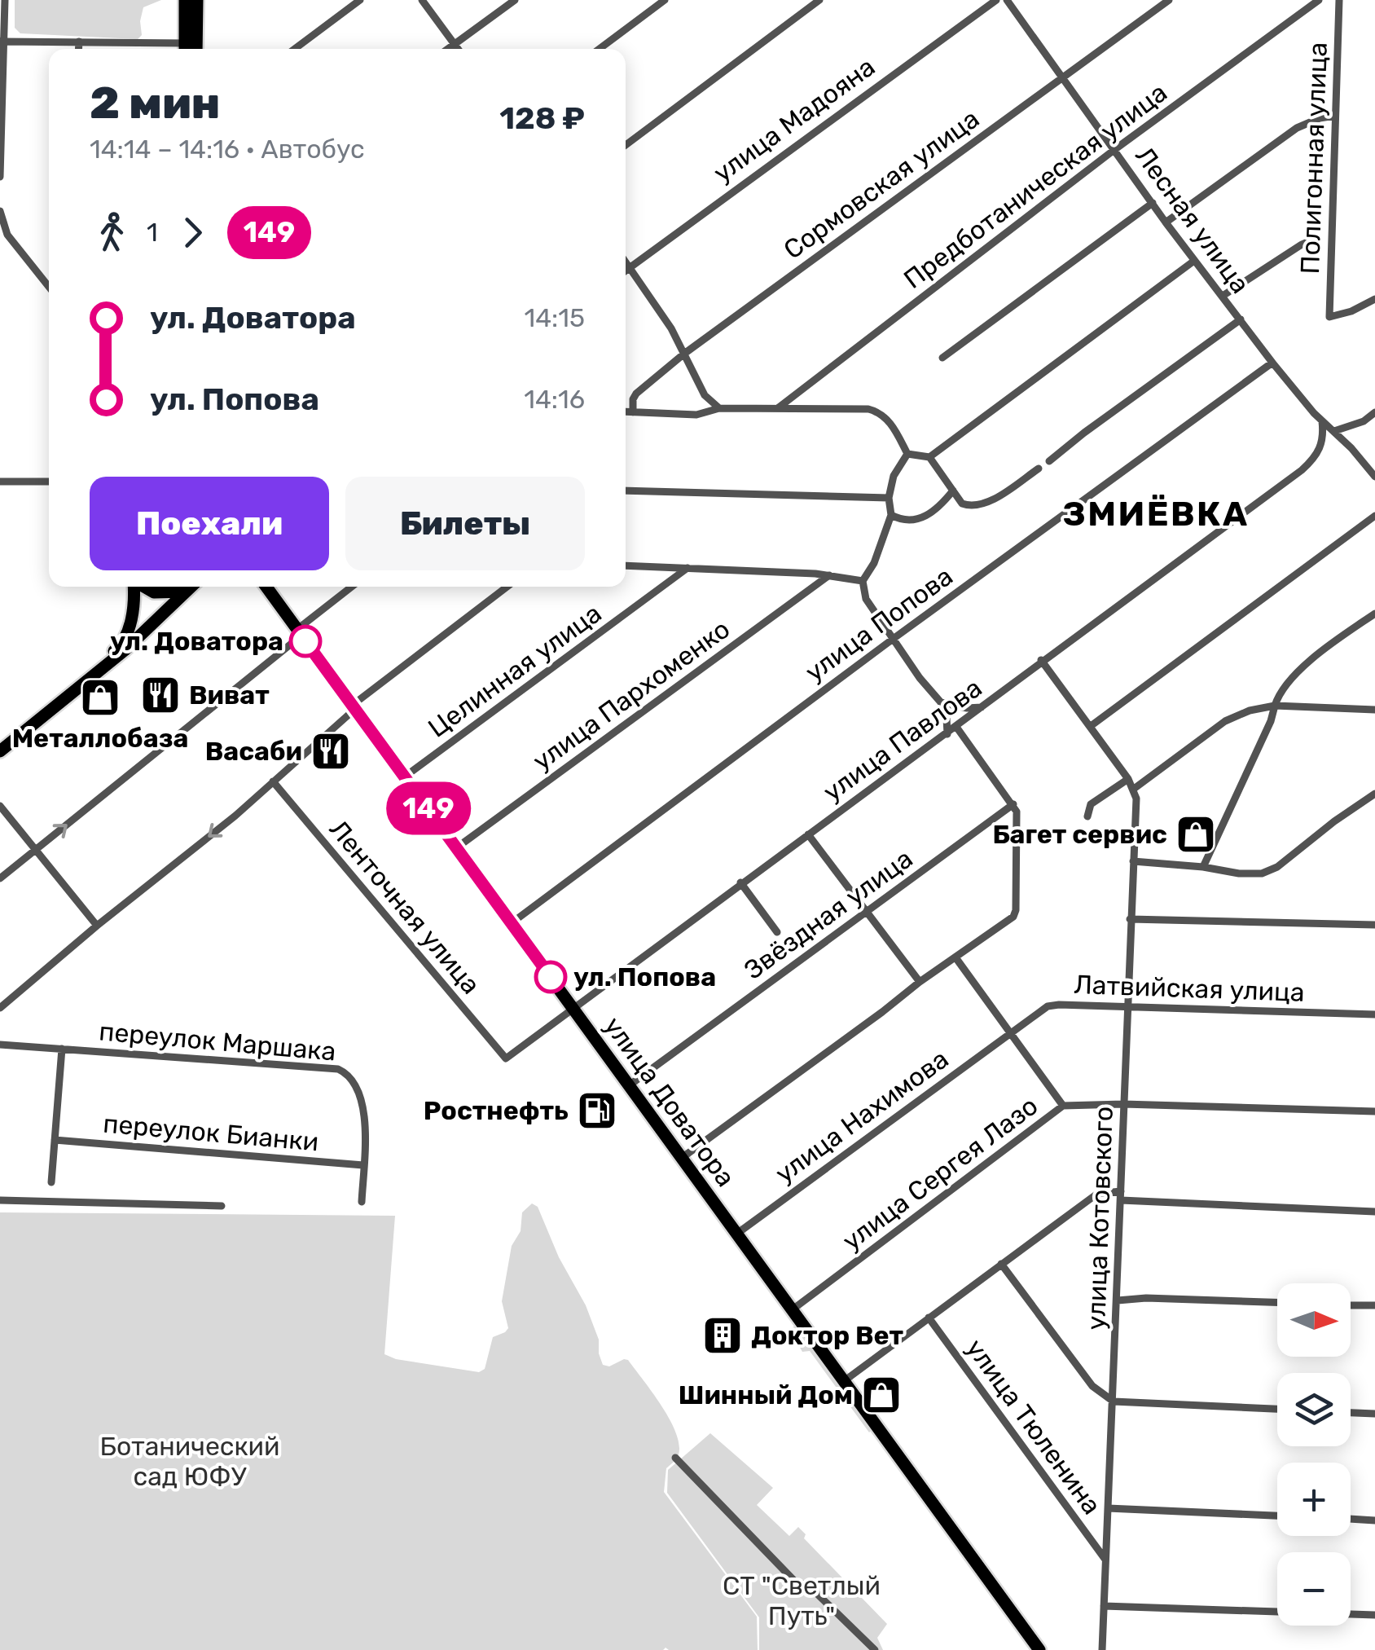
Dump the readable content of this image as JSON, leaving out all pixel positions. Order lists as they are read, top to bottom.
{
  "streets": {
    "main road": ["улица Доватора"],
    "street": [
      "улица Мадояна",
      "Полигонная улица",
      "Сормовская улица",
      "Предботаническая улица",
      "Лесная улица",
      "улица Попова",
      "Целинная улица",
      "улица Пархоменко",
      "улица Павлова",
      "Ленточная улица",
      "Звёздная улица",
      "Латвийская улица",
      "переулок Маршака",
      "улица Нахимова",
      "переулок Бианки",
      "улица Сергея Лазо",
      "улица Котовского",
      "улица Тюленина"
    ]
  },
  "crossings": [
    ["Сормовская улица", "Лесная улица"],
    ["Предботаническая улица", "Лесная улица"],
    ["Лесная улица", "улица Попова"],
    ["Лесная улица", "улица Павлова"],
    ["улица Попова", "улица Доватора"],
    ["Целинная улица", "улица Доватора"],
    ["улица Пархоменко", "улица Доватора"],
    ["улица Павлова", "Ленточная улица"],
    ["улица Павлова", "улица Доватора"],
    ["улица Павлова", "улица Котовского"],
    ["Звёздная улица", "улица Доватора"],
    ["Латвийская улица", "улица Нахимова"],
    ["Латвийская улица", "улица Котовского"],
    ["переулок Маршака", "переулок Бианки"],
    ["улица Доватора", "улица Нахимова"],
    ["улица Доватора", "улица Сергея Лазо"],
    ["улица Сергея Лазо", "улица Котовского"],
    ["улица Котовского", "улица Тюленина"]
  ],
  "districts": ["ЗМИЁВКА"],
  "parks": ["Ботанический сад ЮФУ", "СТ \"Светлый Путь\""],
  "places": {
    "other": ["ул. Доватора", "ул. Попова"],
    "restaurant": ["Виват", "Васаби"],
    "shop": ["Металлобаза", "Багет сервис", "Шинный Дом"],
    "fuel station": ["Ростнефть"],
    "building": ["Доктор Вет"]
  },
  "lines": ["bus line 149"],
  "north": "right",
  "page": {
    "on_map": "149",
    "heading": ["2 мин", "14:14 – 14:16 · Автобус", "128 ₽"],
    "legs": ["1", "149"],
    "list": [
      {
        "name": "ул. Доватора",
        "value": "14:15"
      },
      {
        "name": "ул. Попова",
        "value": "14:16"
      }
    ],
    "buttons": ["Поехали", "Билеты"],
    "map_buttons": ["+", "−"]
  }
}
